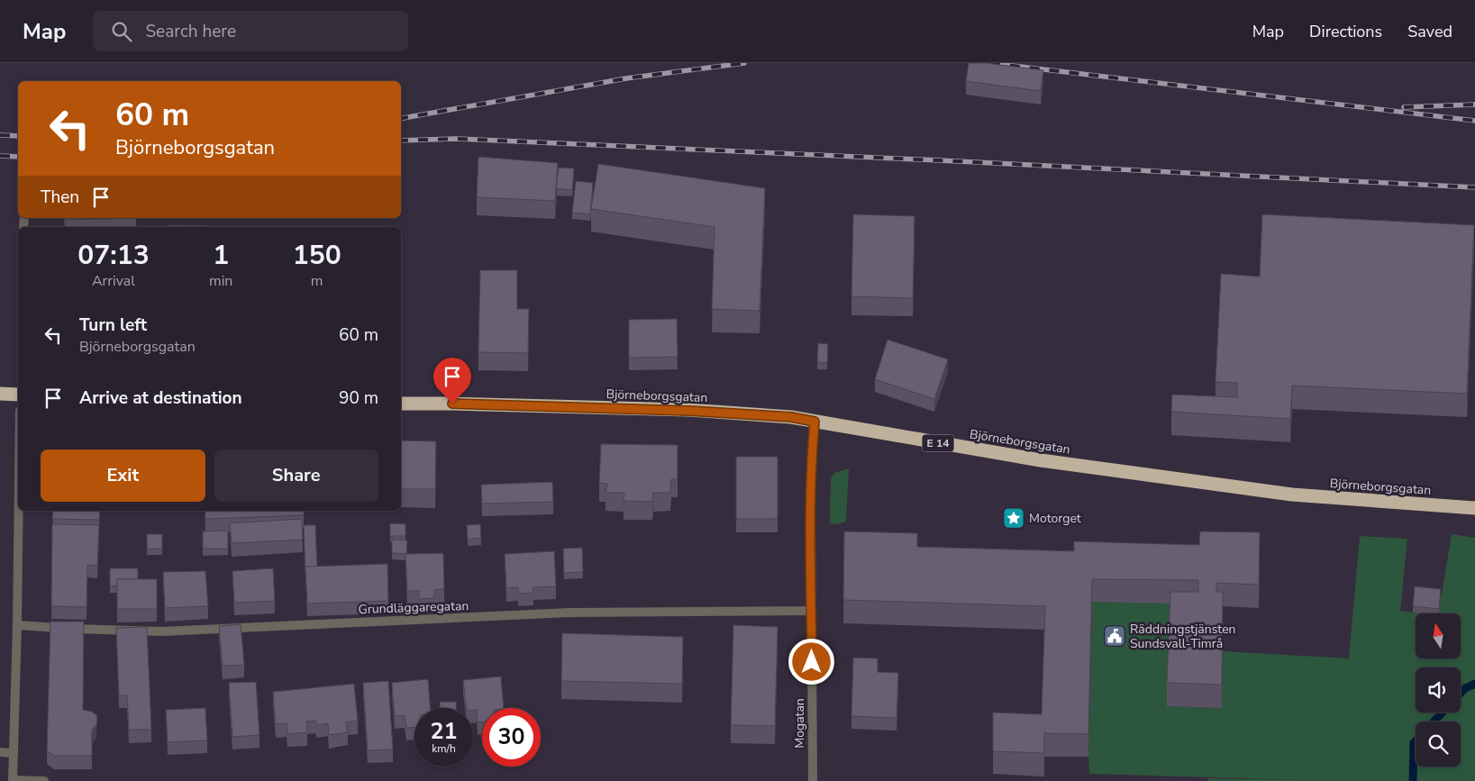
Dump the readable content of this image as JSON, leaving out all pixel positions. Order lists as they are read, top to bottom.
{
  "streets": {
    "highway": ["Björneborgsgatan", "E 14"],
    "street": ["Grundläggaregatan", "Mogatan"]
  },
  "crossings": [
    ["Björneborgsgatan", "Mogatan"],
    ["Grundläggaregatan", "Mogatan"]
  ],
  "places": {
    "place": ["Motorget"],
    "public building": ["Räddningstjänsten Sundsvall-Timrå"]
  },
  "north": "top",
  "page": {
    "header": "Map",
    "search": "Search here",
    "nav": ["Map", "Directions", "Saved"],
    "turn": ["60 m", "Björneborgsgatan"],
    "then": "Then",
    "eta": [
      "07:13",
      "Arrival",
      "1",
      "min",
      "150",
      "m"
    ],
    "list": [
      {
        "name": "Turn left",
        "note": "Björneborgsgatan",
        "value": "60 m"
      },
      {
        "name": "Arrive at destination",
        "value": "90 m"
      }
    ],
    "buttons": ["Exit", "Share"],
    "speed": "21 km/h",
    "limit": "30"
  }
}
